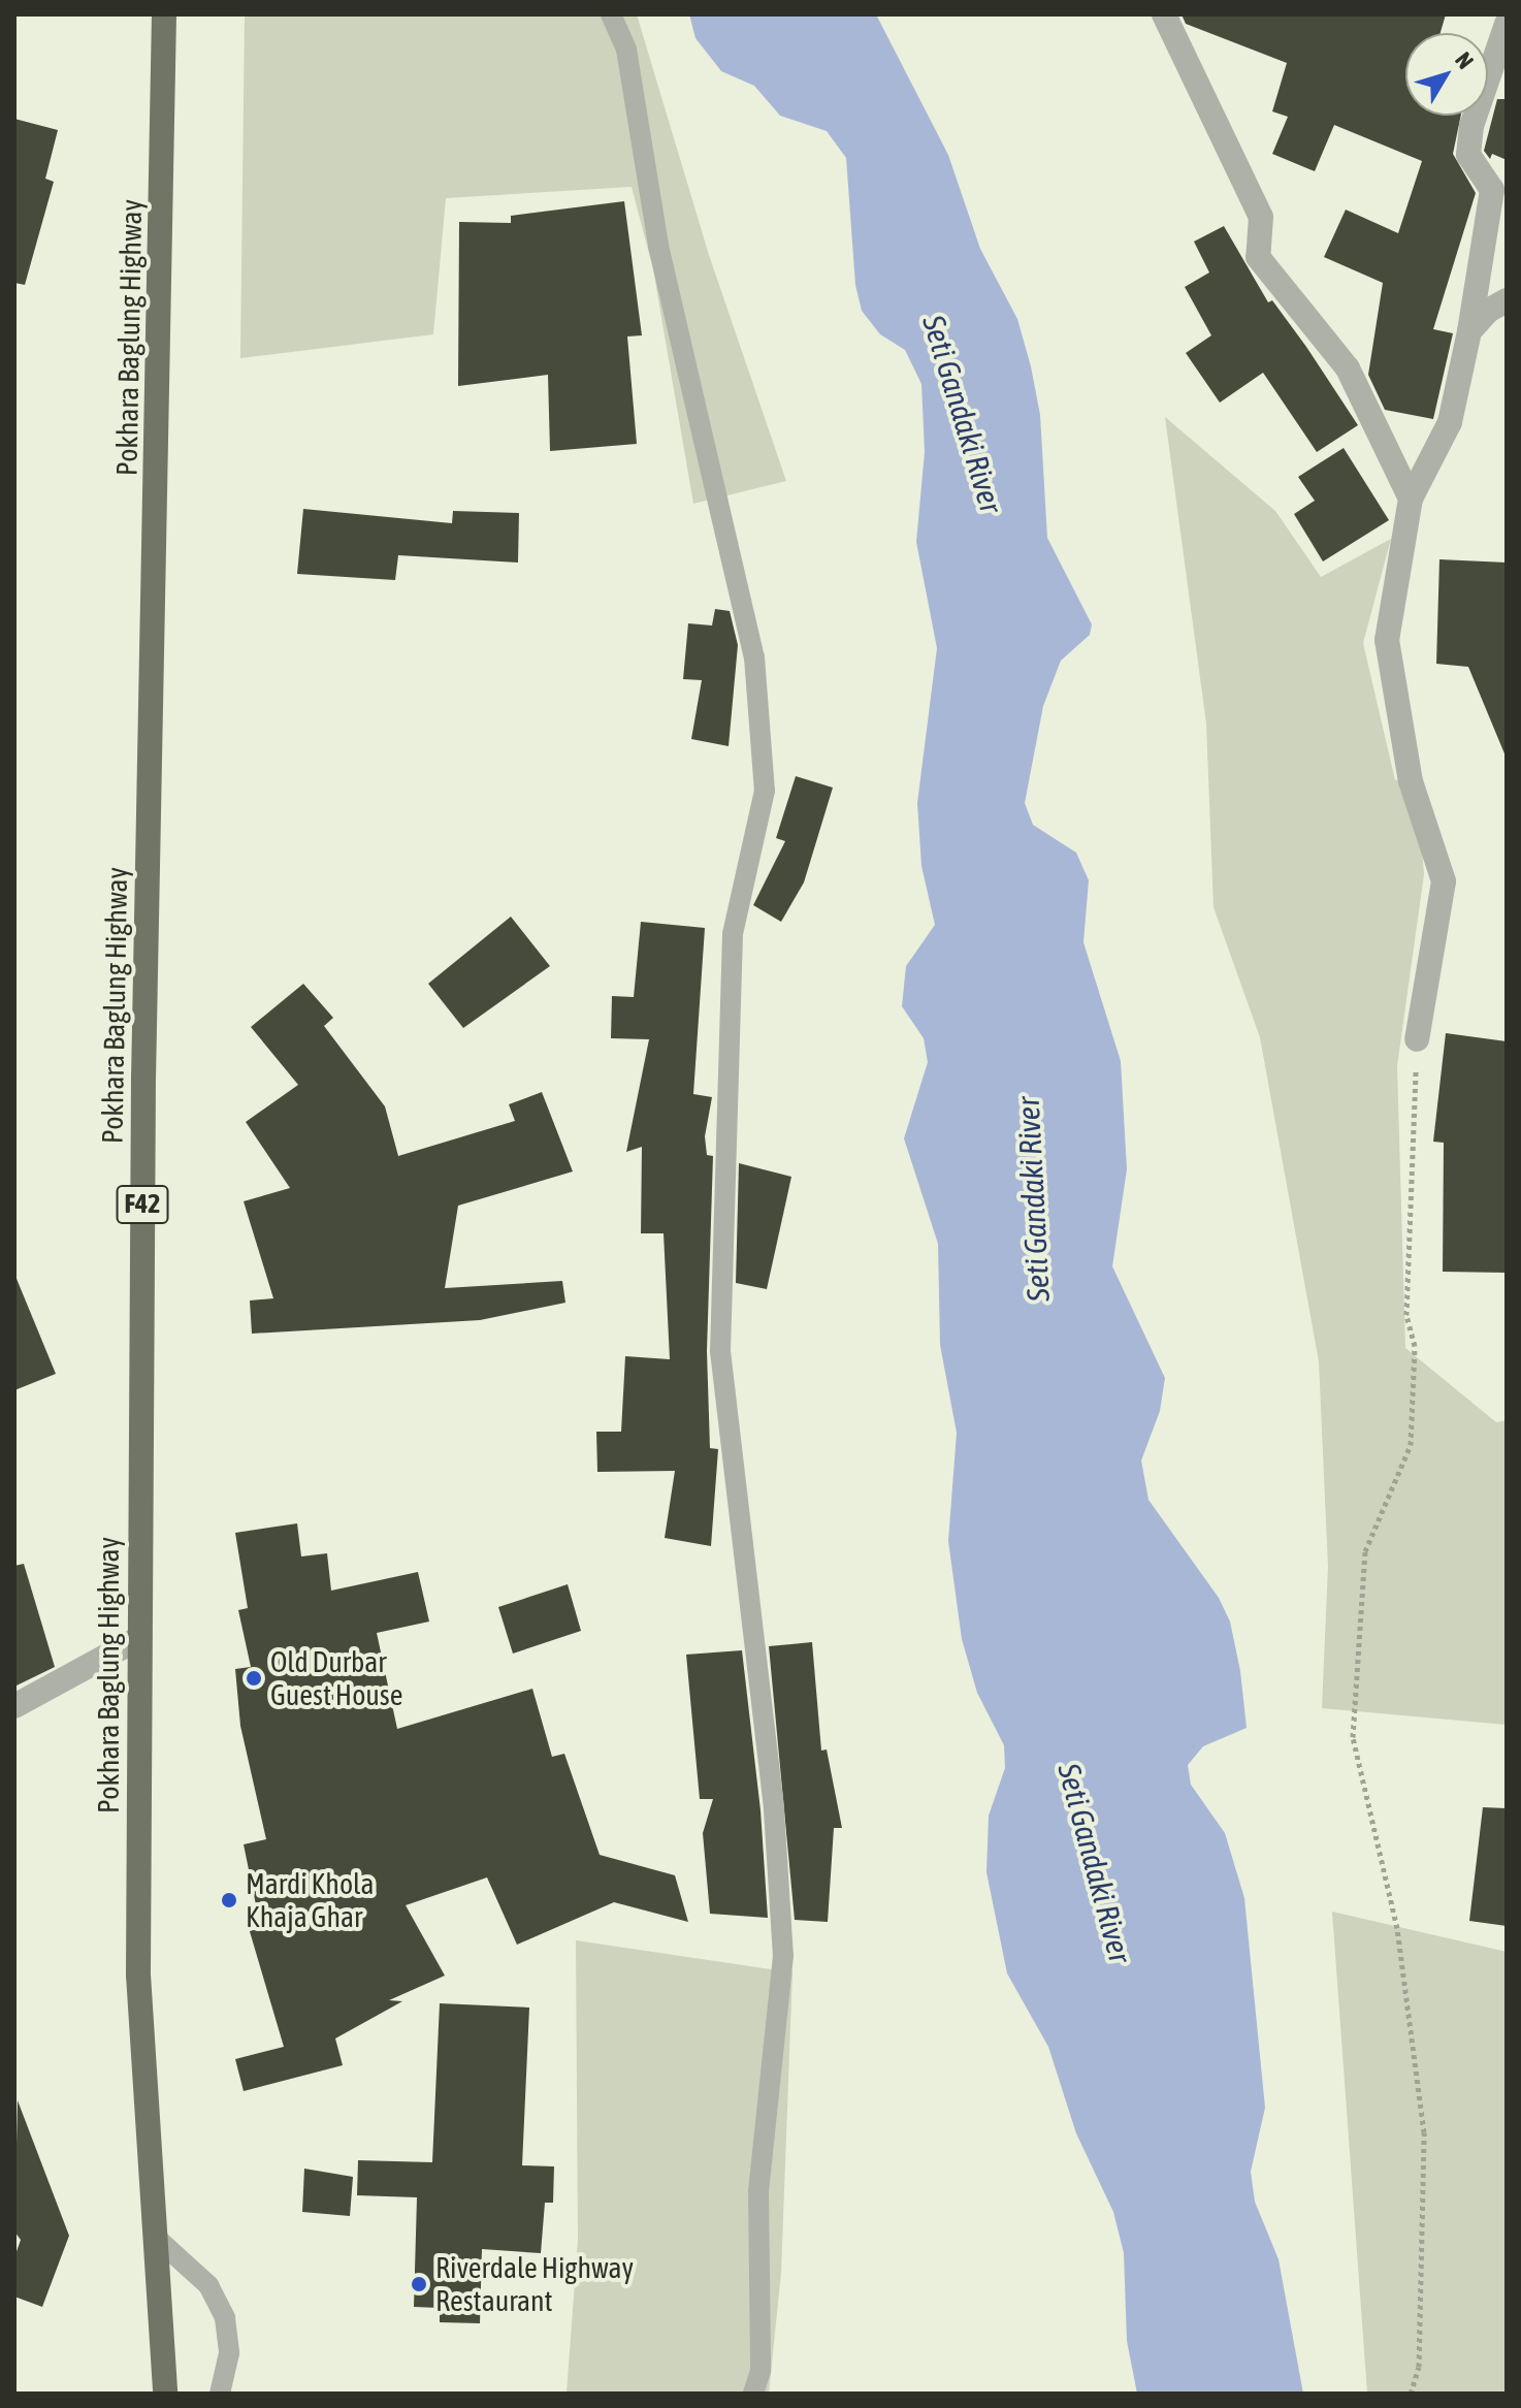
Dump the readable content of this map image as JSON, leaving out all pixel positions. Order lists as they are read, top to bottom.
{
  "streets": {
    "highway": ["Pokhara Baglung Highway", "F42"]
  },
  "water": ["Seti Gandaki River"],
  "places": ["Old Durbar Guest House", "Mardi Khola Khaja Ghar", "Riverdale Highway Restaurant"],
  "north": "top right"
}
